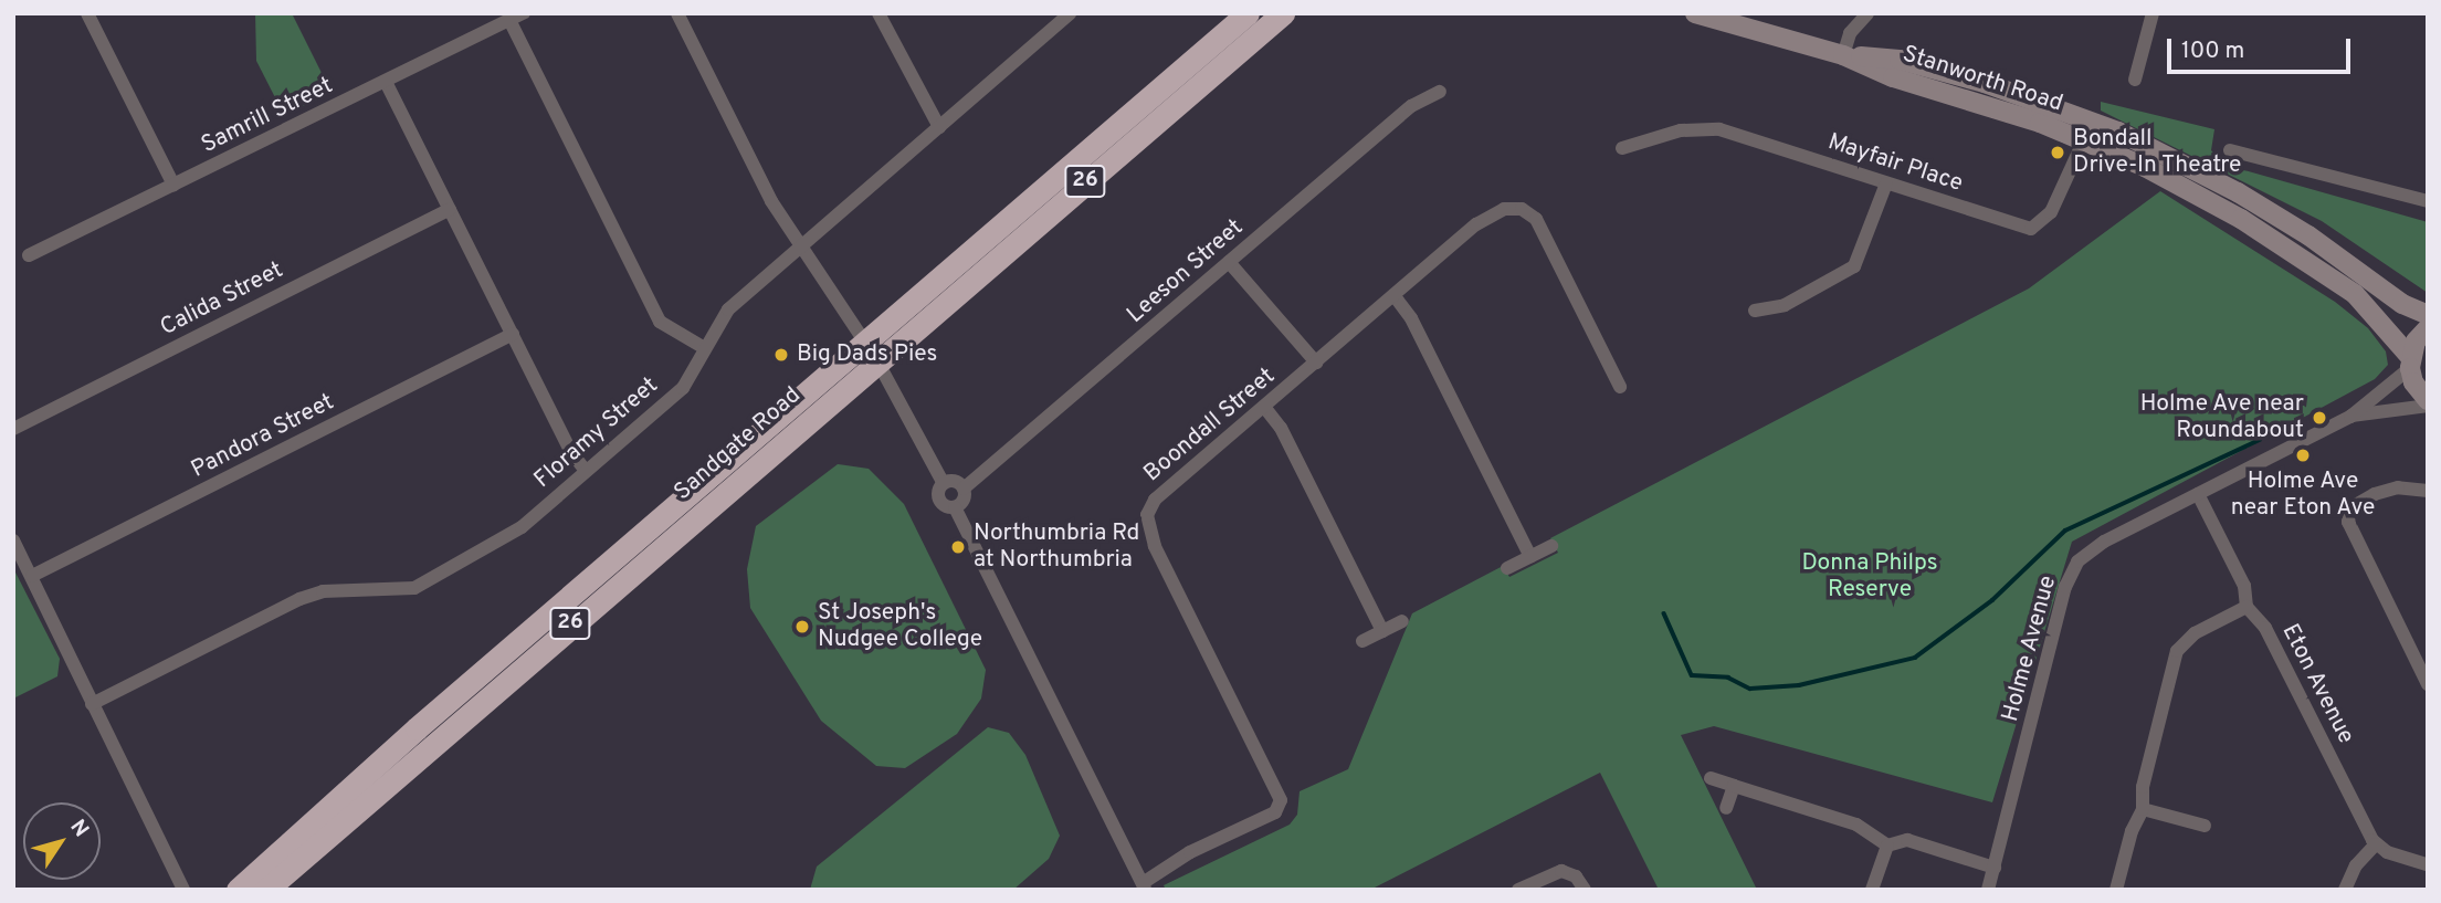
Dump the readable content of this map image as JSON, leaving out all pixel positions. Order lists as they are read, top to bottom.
{
  "streets": {
    "highway": ["26", "Sandgate Road"],
    "main road": ["Stanworth Road"],
    "street": [
      "Samrill Street",
      "Mayfair Place",
      "Leeson Street",
      "Calida Street",
      "Boondall Street",
      "Floramy Street",
      "Pandora Street",
      "Holme Avenue",
      "Eton Avenue"
    ]
  },
  "crossings": [
    ["Stanworth Road", "Mayfair Place"],
    ["Stanworth Road", "Holme Avenue"],
    ["Holme Avenue", "Eton Avenue"]
  ],
  "parks": ["Donna Philps Reserve"],
  "places": [
    "Bondall Drive-In Theatre",
    "Big Dads Pies",
    "Holme Ave near Roundabout",
    "Holme Ave near Eton Ave",
    "Northumbria Rd at Northumbria",
    "St Joseph's Nudgee College"
  ],
  "scale_bar": "100 m",
  "north": "top right"
}
